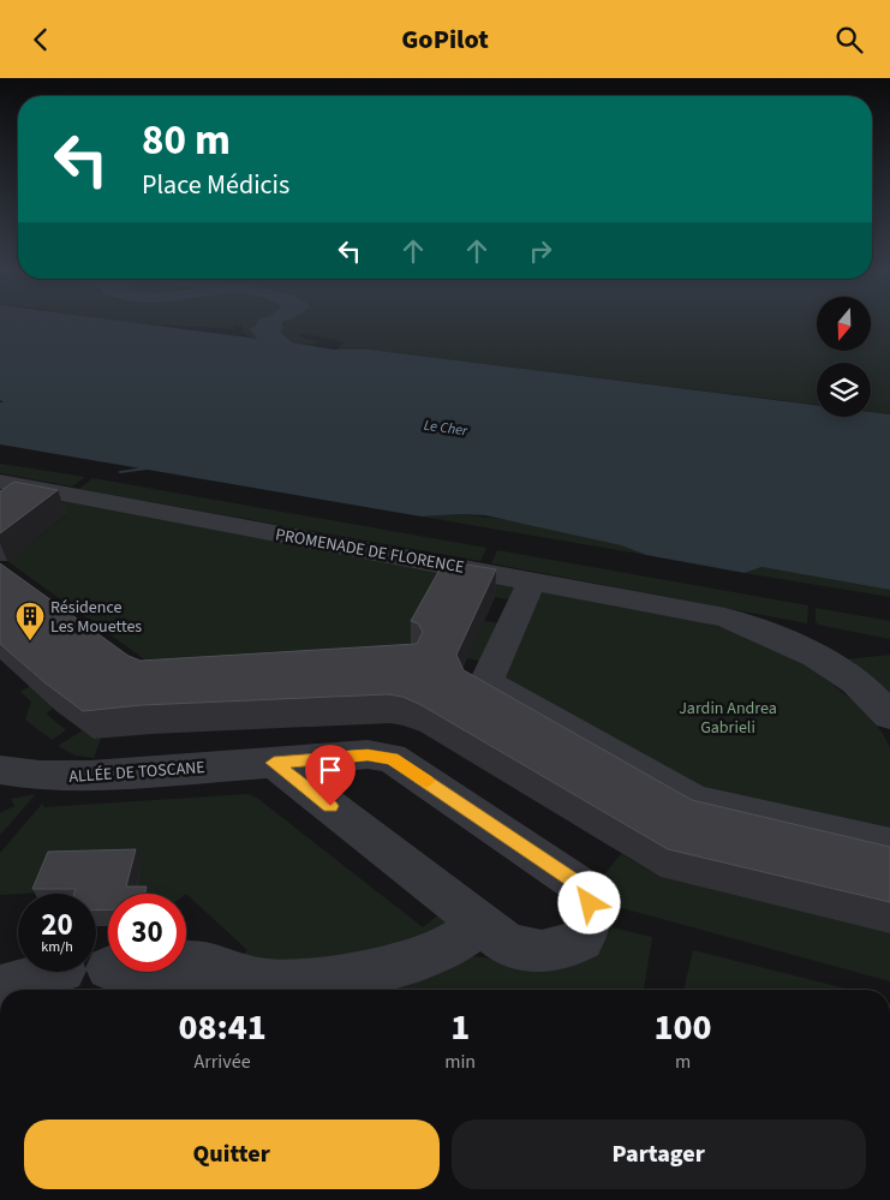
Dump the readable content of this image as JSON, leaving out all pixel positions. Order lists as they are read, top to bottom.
{
  "streets": {
    "street": ["PROMENADE DE FLORENCE", "ALLÉE DE TOSCANE"]
  },
  "water": ["Le Cher"],
  "parks": ["Jardin Andrea Gabrieli"],
  "places": {
    "building": ["Résidence Les Mouettes"]
  },
  "north": "bottom",
  "page": {
    "header": "GoPilot",
    "turn": ["80 m", "Place Médicis"],
    "speed": "20 km/h",
    "limit": "30",
    "eta": [
      "08:41",
      "Arrivée",
      "1",
      "min",
      "100",
      "m"
    ],
    "buttons": ["Quitter", "Partager"]
  }
}
